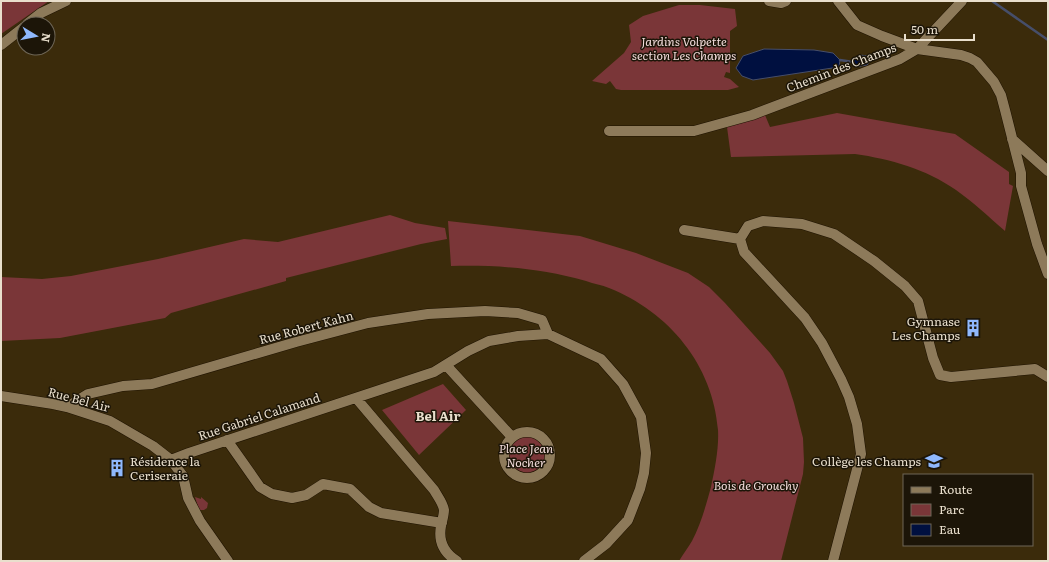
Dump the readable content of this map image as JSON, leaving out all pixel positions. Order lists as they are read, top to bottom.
{
  "streets": {
    "street": [
      "Chemin des Champs",
      "Rue Robert Kahn",
      "Rue Bel Air",
      "Rue Gabriel Calamand"
    ]
  },
  "crossings": [
    ["Rue Robert Kahn", "Rue Bel Air"],
    ["Rue Robert Kahn", "Rue Gabriel Calamand"],
    ["Rue Bel Air", "Rue Gabriel Calamand"]
  ],
  "districts": ["Bel Air"],
  "parks": ["Jardins Volpette section Les Champs", "Place Jean Nocher", "Bois de Grouchy"],
  "places": {
    "building": ["Gymnase Les Champs", "Résidence la Ceriseraie"],
    "school or university": ["Collège les Champs"]
  },
  "legend": ["Route", "Parc", "Eau"],
  "scale_bar": "50 m",
  "north": "right"
}
